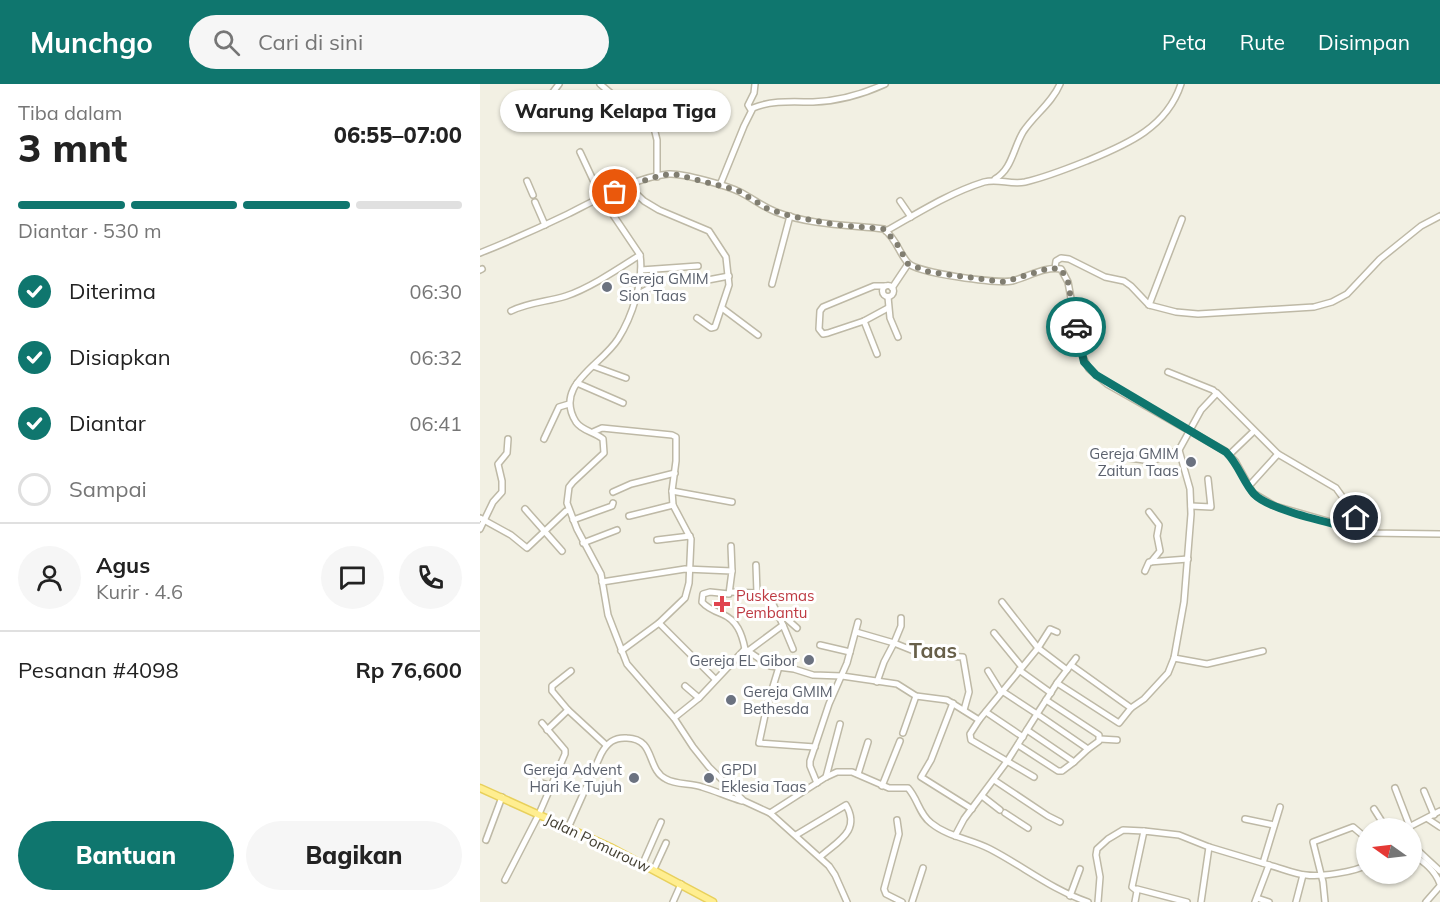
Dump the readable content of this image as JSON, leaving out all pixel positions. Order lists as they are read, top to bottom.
{
  "streets": {
    "main road": ["Jalan Pomurouw"]
  },
  "districts": ["Taas"],
  "places": {
    "other": [
      "Warung Kelapa Tiga",
      "Gereja GMIM Sion Taas",
      "Gereja GMIM Zaitun Taas",
      "Gereja EL Gibor",
      "Gereja GMIM Bethesda",
      "Gereja Advent Hari Ke Tujuh",
      "GPDI Eklesia Taas"
    ],
    "health": ["Puskesmas Pembantu"]
  },
  "north": "left",
  "page": {
    "header": "Munchgo",
    "search": "Cari di sini",
    "nav": ["Peta", "Rute", "Disimpan"],
    "heading": ["3 mnt", "Tiba dalam", "06:55–07:00"],
    "panel": [
      "Agus",
      "Kurir · 4.6",
      "Pesanan #4098",
      "Rp 76,600"
    ],
    "bubble": "Warung Kelapa Tiga",
    "bar": "Diantar · 530 m",
    "list": [
      ["Diterima", "06:30"],
      ["Disiapkan", "06:32"],
      ["Diantar", "06:41"],
      "Sampai"
    ],
    "buttons": ["Bantuan", "Bagikan"]
  }
}
